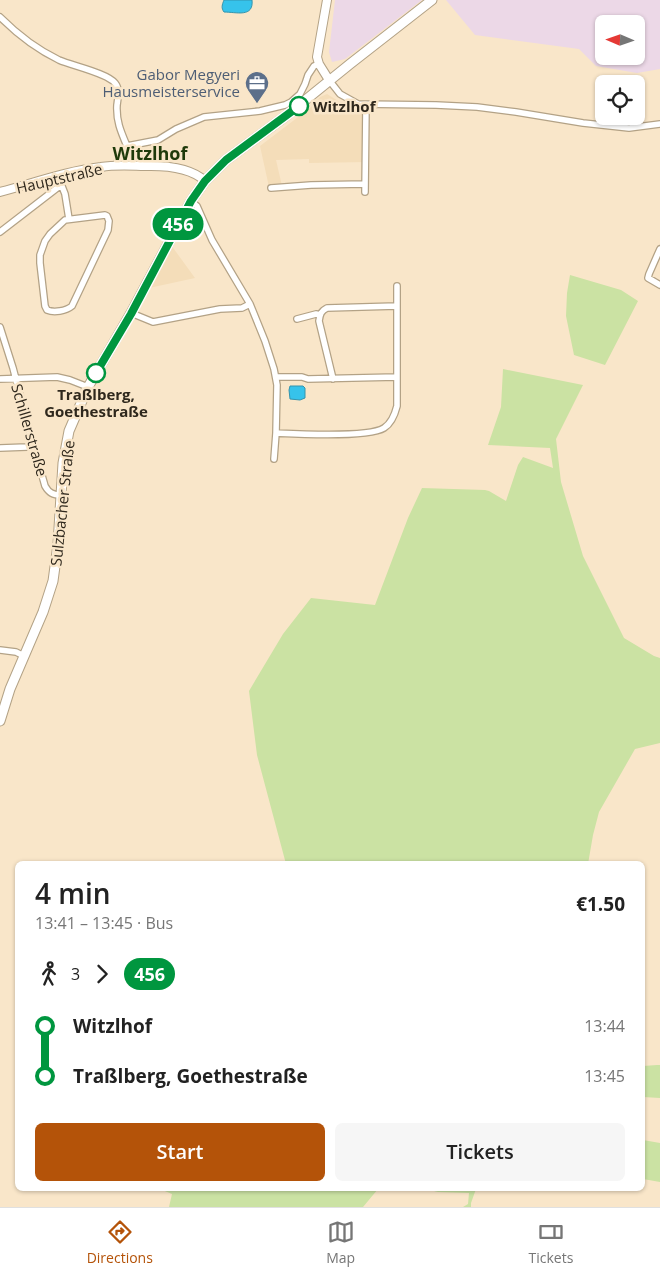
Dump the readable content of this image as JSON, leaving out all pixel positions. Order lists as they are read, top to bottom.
{
  "streets": {
    "main road": ["Sulzbacher Straße"],
    "street": ["Hauptstraße", "Schillerstraße"]
  },
  "crossings": [
    ["Hauptstraße", "Sulzbacher Straße"],
    ["Schillerstraße", "Sulzbacher Straße"]
  ],
  "districts": ["Witzlhof"],
  "places": {
    "office": ["Gabor Megyeri Hausmeisterservice"],
    "other": ["Witzlhof", "Traßlberg, Goethestraße"]
  },
  "lines": ["bus line 456"],
  "north": "left",
  "page": {
    "on_map": "456",
    "heading": ["4 min", "13:41 – 13:45 · Bus", "€1.50"],
    "legs": ["3", "456"],
    "list": [
      {
        "name": "Witzlhof",
        "value": "13:44"
      },
      {
        "name": "Traßlberg, Goethestraße",
        "value": "13:45"
      }
    ],
    "buttons": ["Start", "Tickets"],
    "tabs": ["Directions", "Map", "Tickets"]
  }
}
